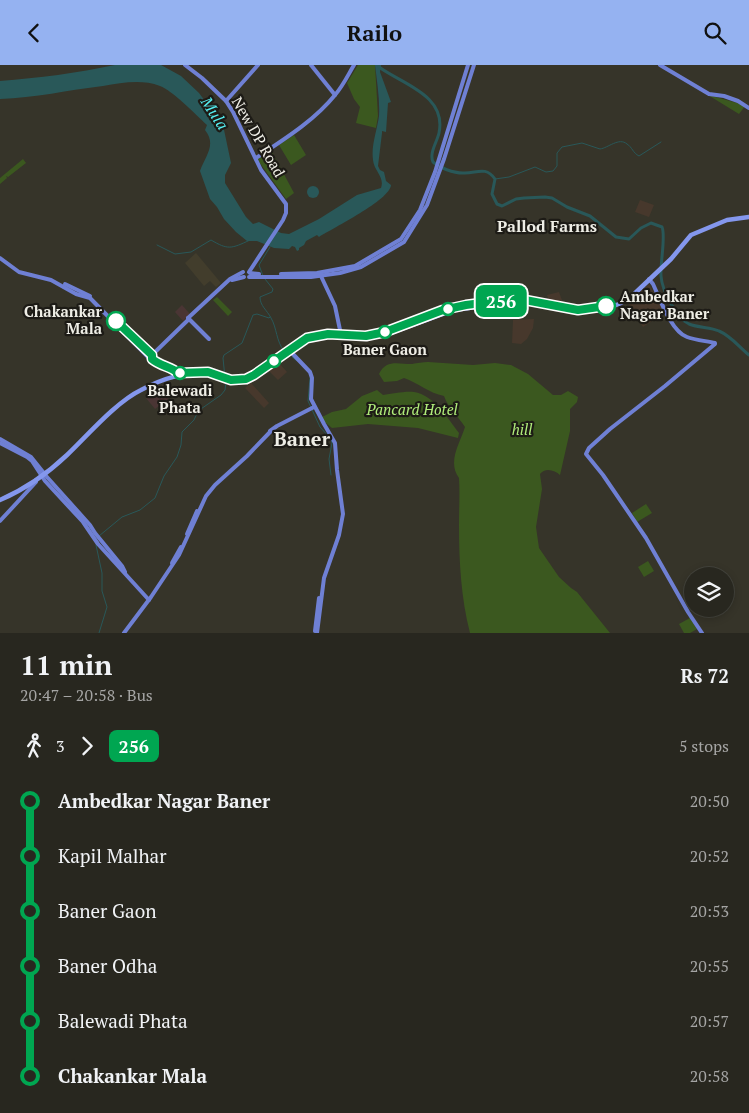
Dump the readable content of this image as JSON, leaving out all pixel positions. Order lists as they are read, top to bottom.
{
  "streets": {
    "main road": ["New DP Road"]
  },
  "districts": ["Pallod Farms", "Baner"],
  "water": ["Mula"],
  "parks": ["Pancard Hotel", "hill"],
  "places": [
    "Ambedkar Nagar Baner",
    "Chakankar Mala",
    "Baner Gaon",
    "Balewadi Phata"
  ],
  "lines": ["bus line 256"],
  "page": {
    "header": "Railo",
    "on_map": "256",
    "heading": ["11 min", "20:47 – 20:58 · Bus", "Rs 72"],
    "legs": ["3", "256", "5 stops"],
    "list": [
      {
        "name": "Ambedkar Nagar Baner",
        "value": "20:50"
      },
      {
        "name": "Kapil Malhar",
        "value": "20:52"
      },
      {
        "name": "Baner Gaon",
        "value": "20:53"
      },
      {
        "name": "Baner Odha",
        "value": "20:55"
      },
      {
        "name": "Balewadi Phata",
        "value": "20:57"
      },
      {
        "name": "Chakankar Mala",
        "value": "20:58"
      }
    ]
  }
}
